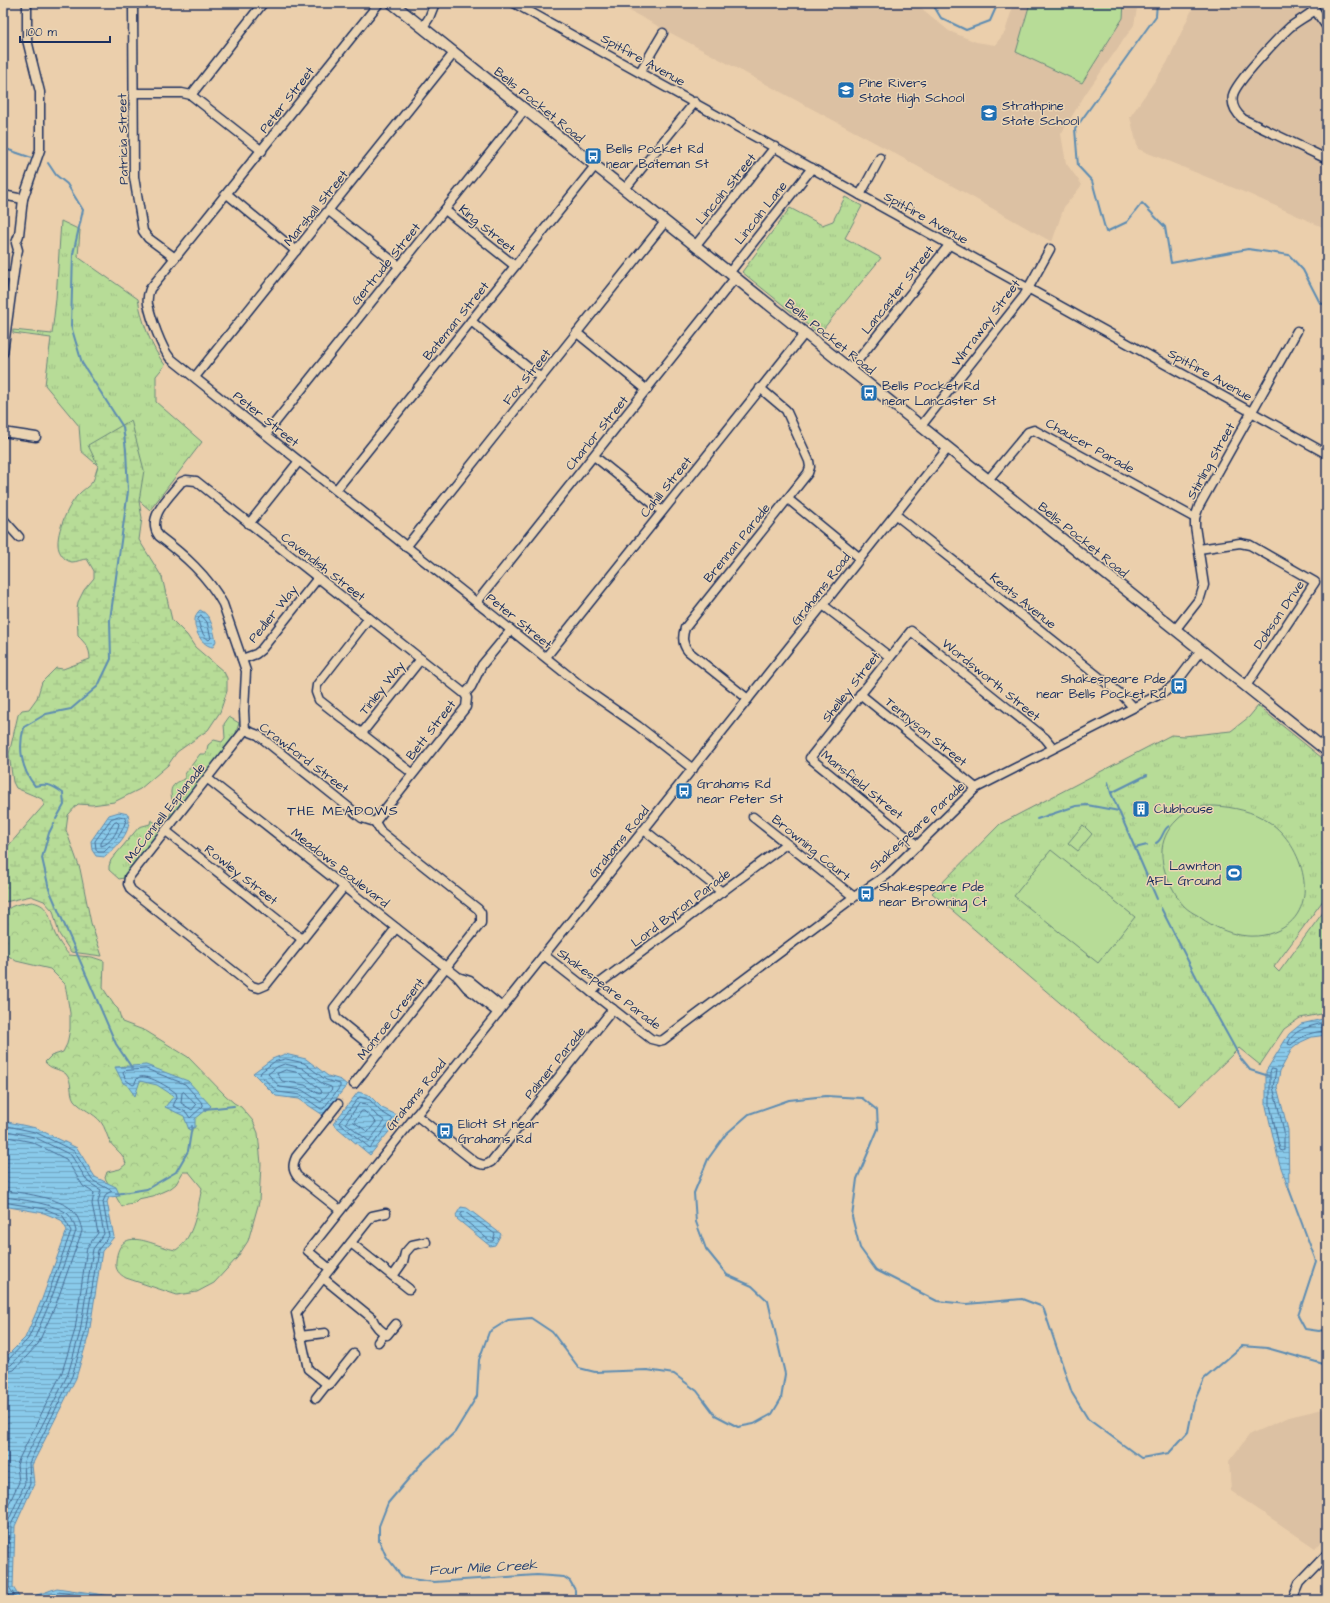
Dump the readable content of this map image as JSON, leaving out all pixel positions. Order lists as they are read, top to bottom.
{
  "streets": {
    "main road": ["Bells Pocket Road"],
    "street": [
      "Spitfire Avenue",
      "Peter Street",
      "Patricia Street",
      "Lincoln Street",
      "Marshall Street",
      "Lincoln Lane",
      "King Street",
      "Gertrude Street",
      "Lancaster Street",
      "Bateman Street",
      "Wirraway Street",
      "Fox Street",
      "Charlor Street",
      "Chaucer Parade",
      "Stirling Street",
      "Cahill Street",
      "Brennan Parade",
      "Cavendish Street",
      "Grahams Road",
      "Keats Avenue",
      "Pedler Way",
      "Dobson Drive",
      "Wordsworth Street",
      "Shelley Street",
      "Tinley Way",
      "Bett Street",
      "Tennyson Street",
      "Crawford Street",
      "Mansfield Street",
      "McConnell Esplanade",
      "Shakespeare Parade",
      "Browning Court",
      "Meadows Boulevard",
      "Rowley Street",
      "Lord Byron Parade",
      "Monroe Cresent",
      "Palmer Parade"
    ]
  },
  "crossings": [
    ["Spitfire Avenue", "Lincoln Street"],
    ["Spitfire Avenue", "Lincoln Lane"],
    ["Spitfire Avenue", "Lancaster Street"],
    ["Spitfire Avenue", "Wirraway Street"],
    ["Spitfire Avenue", "Stirling Street"],
    ["Peter Street", "Patricia Street"],
    ["Peter Street", "Marshall Street"],
    ["Peter Street", "Gertrude Street"],
    ["Peter Street", "Bateman Street"],
    ["Peter Street", "Fox Street"],
    ["Peter Street", "Charlor Street"],
    ["Peter Street", "Cahill Street"],
    ["Peter Street", "Grahams Road"],
    ["Peter Street", "Bett Street"],
    ["Bells Pocket Road", "Lincoln Street"],
    ["Bells Pocket Road", "Marshall Street"],
    ["Bells Pocket Road", "Lincoln Lane"],
    ["Bells Pocket Road", "Gertrude Street"],
    ["Bells Pocket Road", "Lancaster Street"],
    ["Bells Pocket Road", "Bateman Street"],
    ["Bells Pocket Road", "Wirraway Street"],
    ["Bells Pocket Road", "Fox Street"],
    ["Bells Pocket Road", "Charlor Street"],
    ["Bells Pocket Road", "Chaucer Parade"],
    ["Bells Pocket Road", "Stirling Street"],
    ["Bells Pocket Road", "Cahill Street"],
    ["Bells Pocket Road", "Grahams Road"],
    ["Bells Pocket Road", "Dobson Drive"],
    ["Bells Pocket Road", "Shakespeare Parade"],
    ["Lincoln Lane", "Charlor Street"],
    ["King Street", "Gertrude Street"],
    ["King Street", "Bateman Street"],
    ["Chaucer Parade", "Stirling Street"],
    ["Stirling Street", "Dobson Drive"],
    ["Cahill Street", "Brennan Parade"],
    ["Brennan Parade", "Grahams Road"],
    ["Cavendish Street", "Pedler Way"],
    ["Cavendish Street", "Tinley Way"],
    ["Cavendish Street", "Bett Street"],
    ["Grahams Road", "Keats Avenue"],
    ["Grahams Road", "Shakespeare Parade"],
    ["Grahams Road", "Meadows Boulevard"],
    ["Grahams Road", "Palmer Parade"],
    ["Keats Avenue", "Shakespeare Parade"],
    ["Wordsworth Street", "Shelley Street"],
    ["Wordsworth Street", "Shakespeare Parade"],
    ["Shelley Street", "Tennyson Street"],
    ["Shelley Street", "Mansfield Street"],
    ["Bett Street", "Crawford Street"],
    ["Tennyson Street", "Shakespeare Parade"],
    ["Crawford Street", "McConnell Esplanade"],
    ["Crawford Street", "Meadows Boulevard"],
    ["Crawford Street", "Monroe Cresent"],
    ["Mansfield Street", "Shakespeare Parade"],
    ["McConnell Esplanade", "Meadows Boulevard"],
    ["McConnell Esplanade", "Rowley Street"],
    ["Shakespeare Parade", "Browning Court"],
    ["Shakespeare Parade", "Lord Byron Parade"],
    ["Shakespeare Parade", "Palmer Parade"],
    ["Browning Court", "Lord Byron Parade"],
    ["Meadows Boulevard", "Monroe Cresent"]
  ],
  "districts": ["THE MEADOWS"],
  "water": ["Four Mile Creek"],
  "places": {
    "school or university": ["Pine Rivers State High School", "Strathpine State School"],
    "bus stop": [
      "Bells Pocket Rd near Bateman St",
      "Bells Pocket Rd near Lancaster St",
      "Shakespeare Pde near Bells Pocket Rd",
      "Grahams Rd near Peter St",
      "Shakespeare Pde near Browning Ct",
      "Eliott St near Grahams Rd"
    ],
    "building": ["Clubhouse"],
    "sports": ["Lawnton AFL Ground"]
  },
  "scale_bar": "100 m"
}
